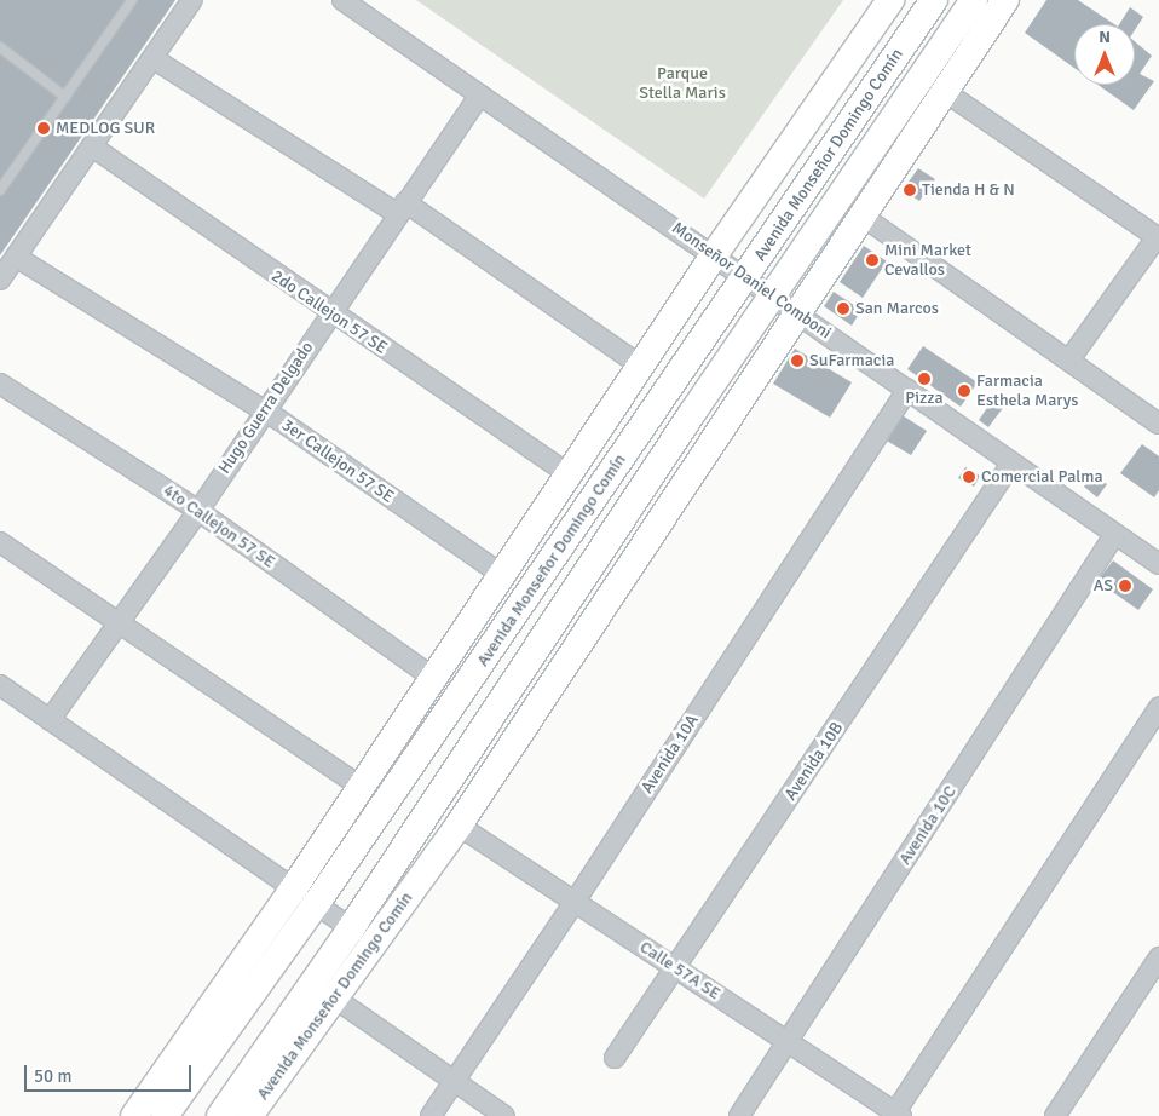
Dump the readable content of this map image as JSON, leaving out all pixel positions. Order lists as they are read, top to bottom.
{
  "streets": {
    "main road": ["Avenida Monseñor Domingo Comín"],
    "street": [
      "Monseñor Daniel Comboni",
      "2do Callejon 57 SE",
      "Hugo Guerra Delgado",
      "3er Callejon 57 SE",
      "4to Callejon 57 SE",
      "Avenida 10A",
      "Avenida 10B",
      "Avenida 10C",
      "Calle 57A SE"
    ]
  },
  "crossings": [
    ["Avenida Monseñor Domingo Comín", "Monseñor Daniel Comboni"],
    ["Avenida Monseñor Domingo Comín", "2do Callejon 57 SE"],
    ["Avenida Monseñor Domingo Comín", "3er Callejon 57 SE"],
    ["Avenida Monseñor Domingo Comín", "4to Callejon 57 SE"],
    ["Avenida Monseñor Domingo Comín", "Calle 57A SE"],
    ["Monseñor Daniel Comboni", "Hugo Guerra Delgado"],
    ["Monseñor Daniel Comboni", "Avenida 10A"],
    ["Monseñor Daniel Comboni", "Avenida 10B"],
    ["Monseñor Daniel Comboni", "Avenida 10C"],
    ["2do Callejon 57 SE", "Hugo Guerra Delgado"],
    ["Hugo Guerra Delgado", "3er Callejon 57 SE"],
    ["Hugo Guerra Delgado", "4to Callejon 57 SE"],
    ["Avenida 10A", "Calle 57A SE"],
    ["Avenida 10B", "Calle 57A SE"],
    ["Avenida 10C", "Calle 57A SE"]
  ],
  "parks": ["Parque Stella Maris"],
  "places": [
    "MEDLOG SUR",
    "Tienda H & N",
    "Mini Market Cevallos",
    "San Marcos",
    "SuFarmacia",
    "Pizza",
    "Farmacia Esthela Marys",
    "Comercial Palma",
    "AS"
  ],
  "scale_bar": "50 m",
  "north": "top"
}
